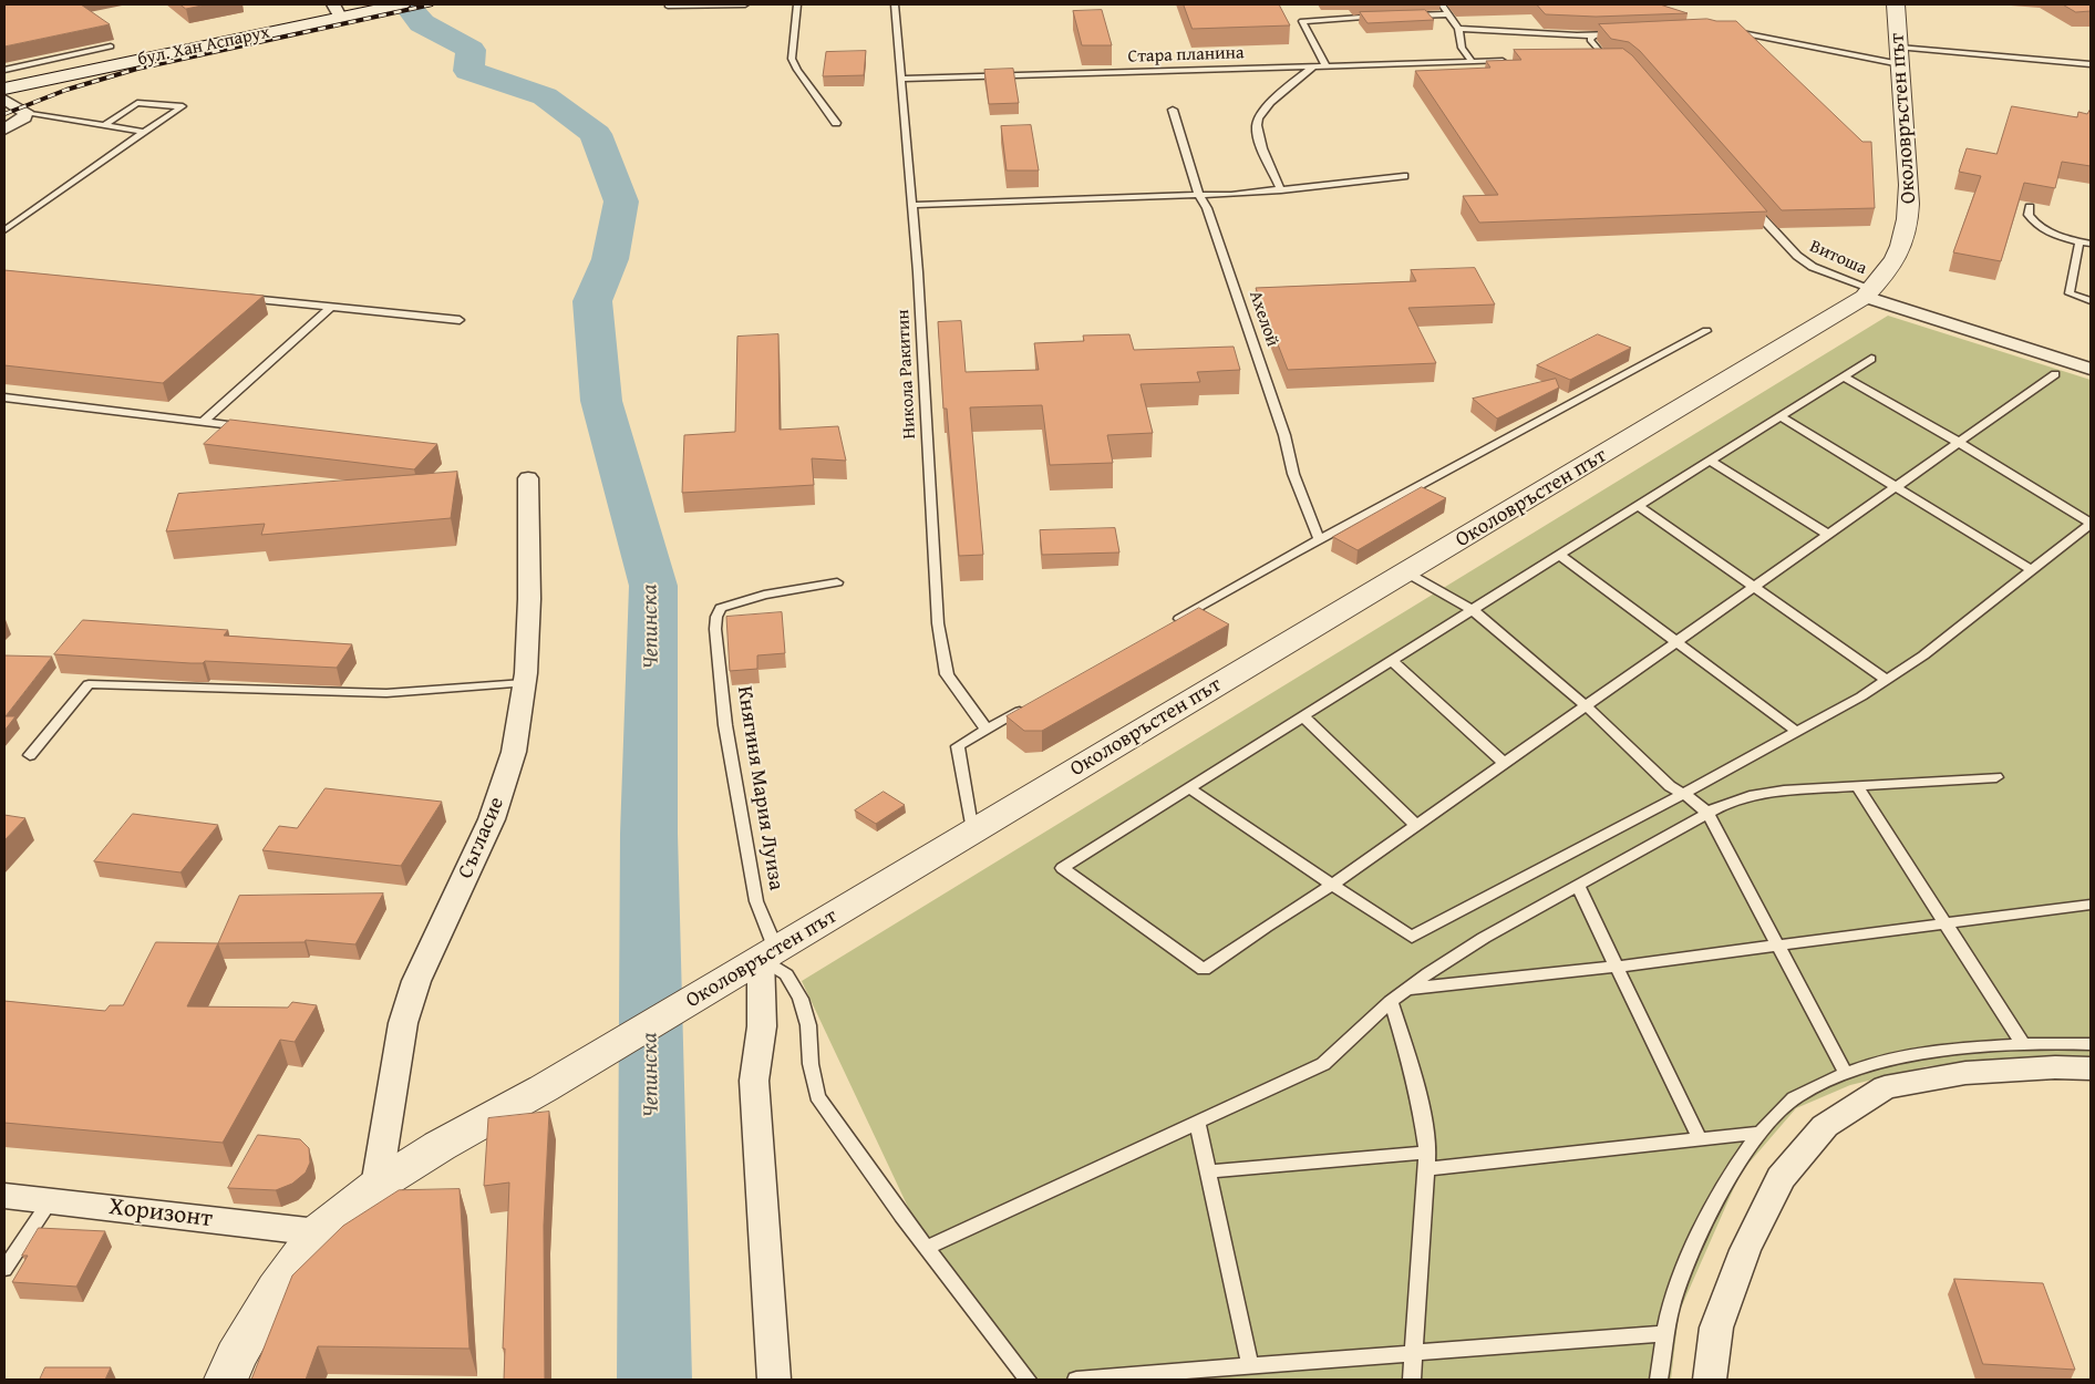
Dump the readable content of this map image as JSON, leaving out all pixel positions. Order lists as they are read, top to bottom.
{
  "streets": {
    "street": [
      "бул. Хан Аспарух",
      "Околовръстен път",
      "Съгласие",
      "Хоризонт"
    ],
    "lane": [
      "Стара планина",
      "Витоша",
      "Ахелой",
      "Никола Ракитин",
      "Княгиня Мария Луиза"
    ]
  },
  "crossings": [
    ["Стара планина", "Никола Ракитин"],
    ["Околовръстен път", "Витоша"],
    ["Околовръстен път", "Княгиня Мария Луиза"],
    ["Околовръстен път", "Съгласие"],
    ["Околовръстен път", "Хоризонт"]
  ],
  "water": ["Чепинска"]
}
